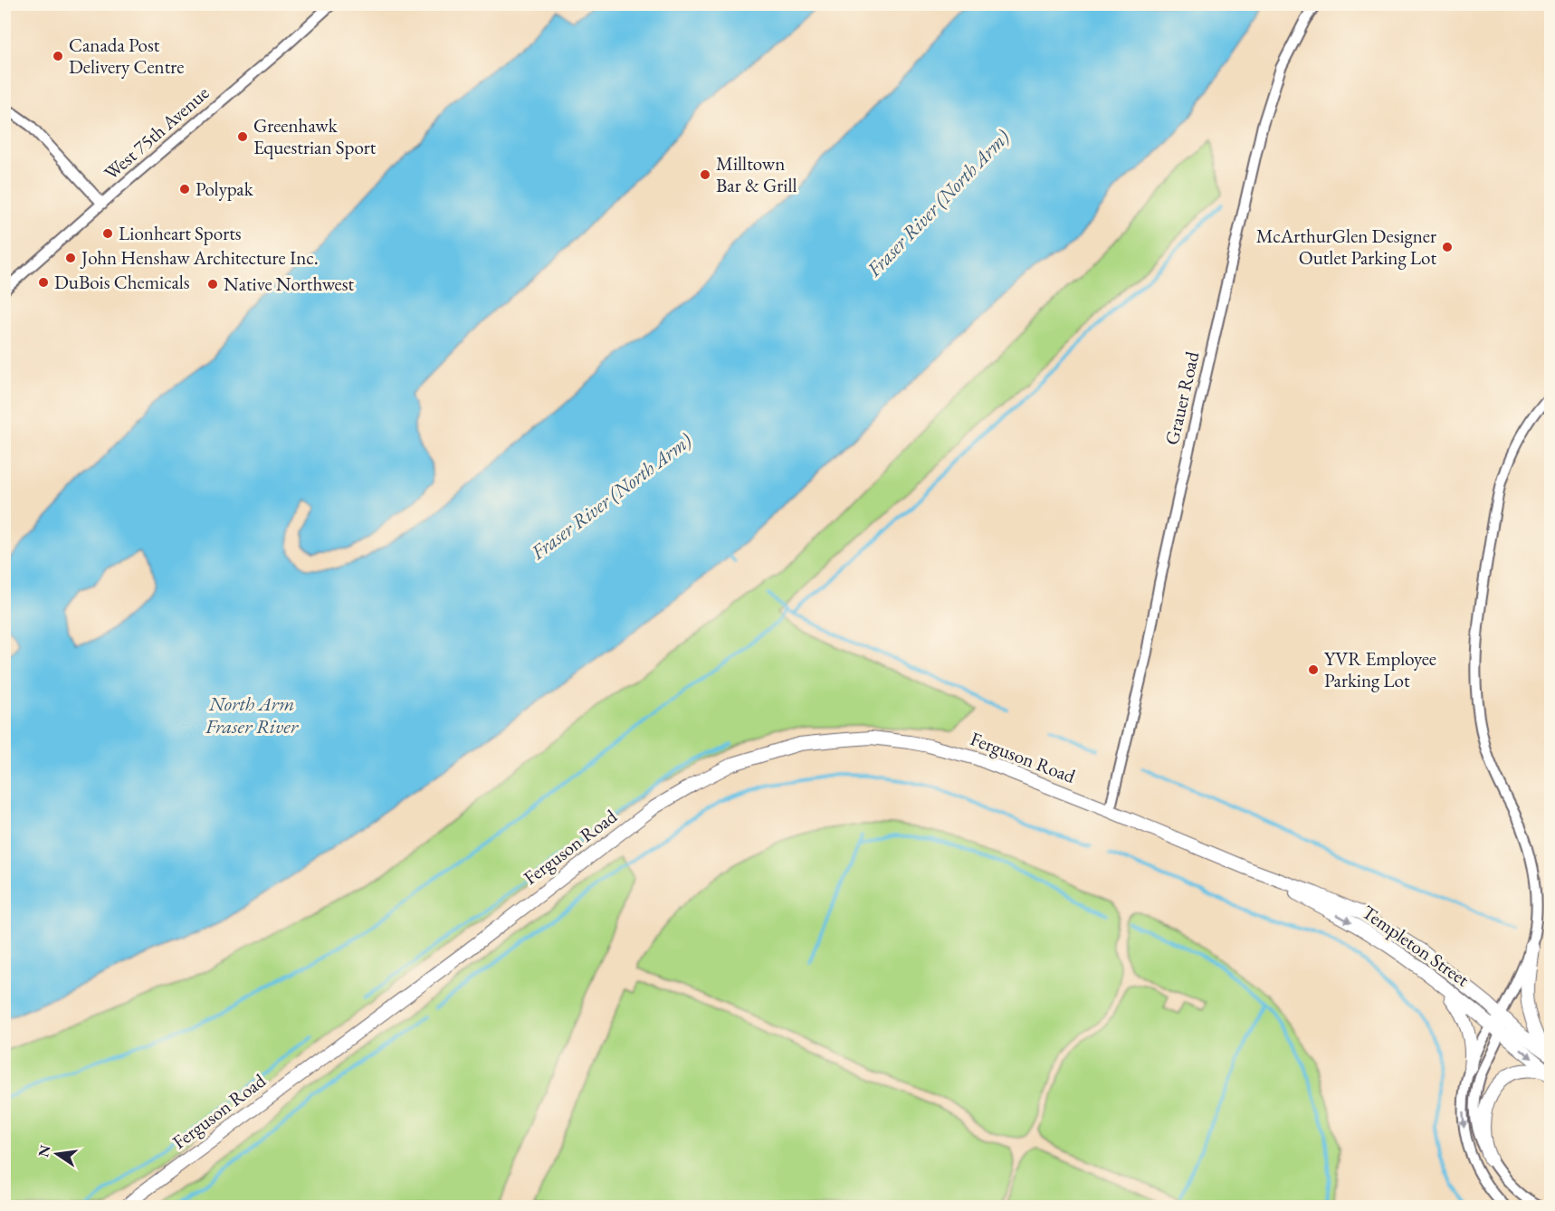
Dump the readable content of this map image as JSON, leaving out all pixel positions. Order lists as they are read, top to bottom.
{
  "streets": {
    "street": [
      "West 75th Avenue",
      "Grauer Road",
      "Ferguson Road",
      "Templeton Street"
    ]
  },
  "crossings": [
    ["Grauer Road", "Ferguson Road"],
    ["Grauer Road", "Templeton Street"],
    ["Ferguson Road", "Templeton Street"]
  ],
  "water": ["Fraser River (North Arm)", "North Arm Fraser River"],
  "places": [
    "Canada Post Delivery Centre",
    "Greenhawk Equestrian Sport",
    "Milltown Bar & Grill",
    "Polypak",
    "Lionheart Sports",
    "McArthurGlen Designer Outlet Parking Lot",
    "John Henshaw Architecture Inc.",
    "DuBois Chemicals",
    "Native Northwest",
    "YVR Employee Parking Lot"
  ],
  "north": "left"
}
